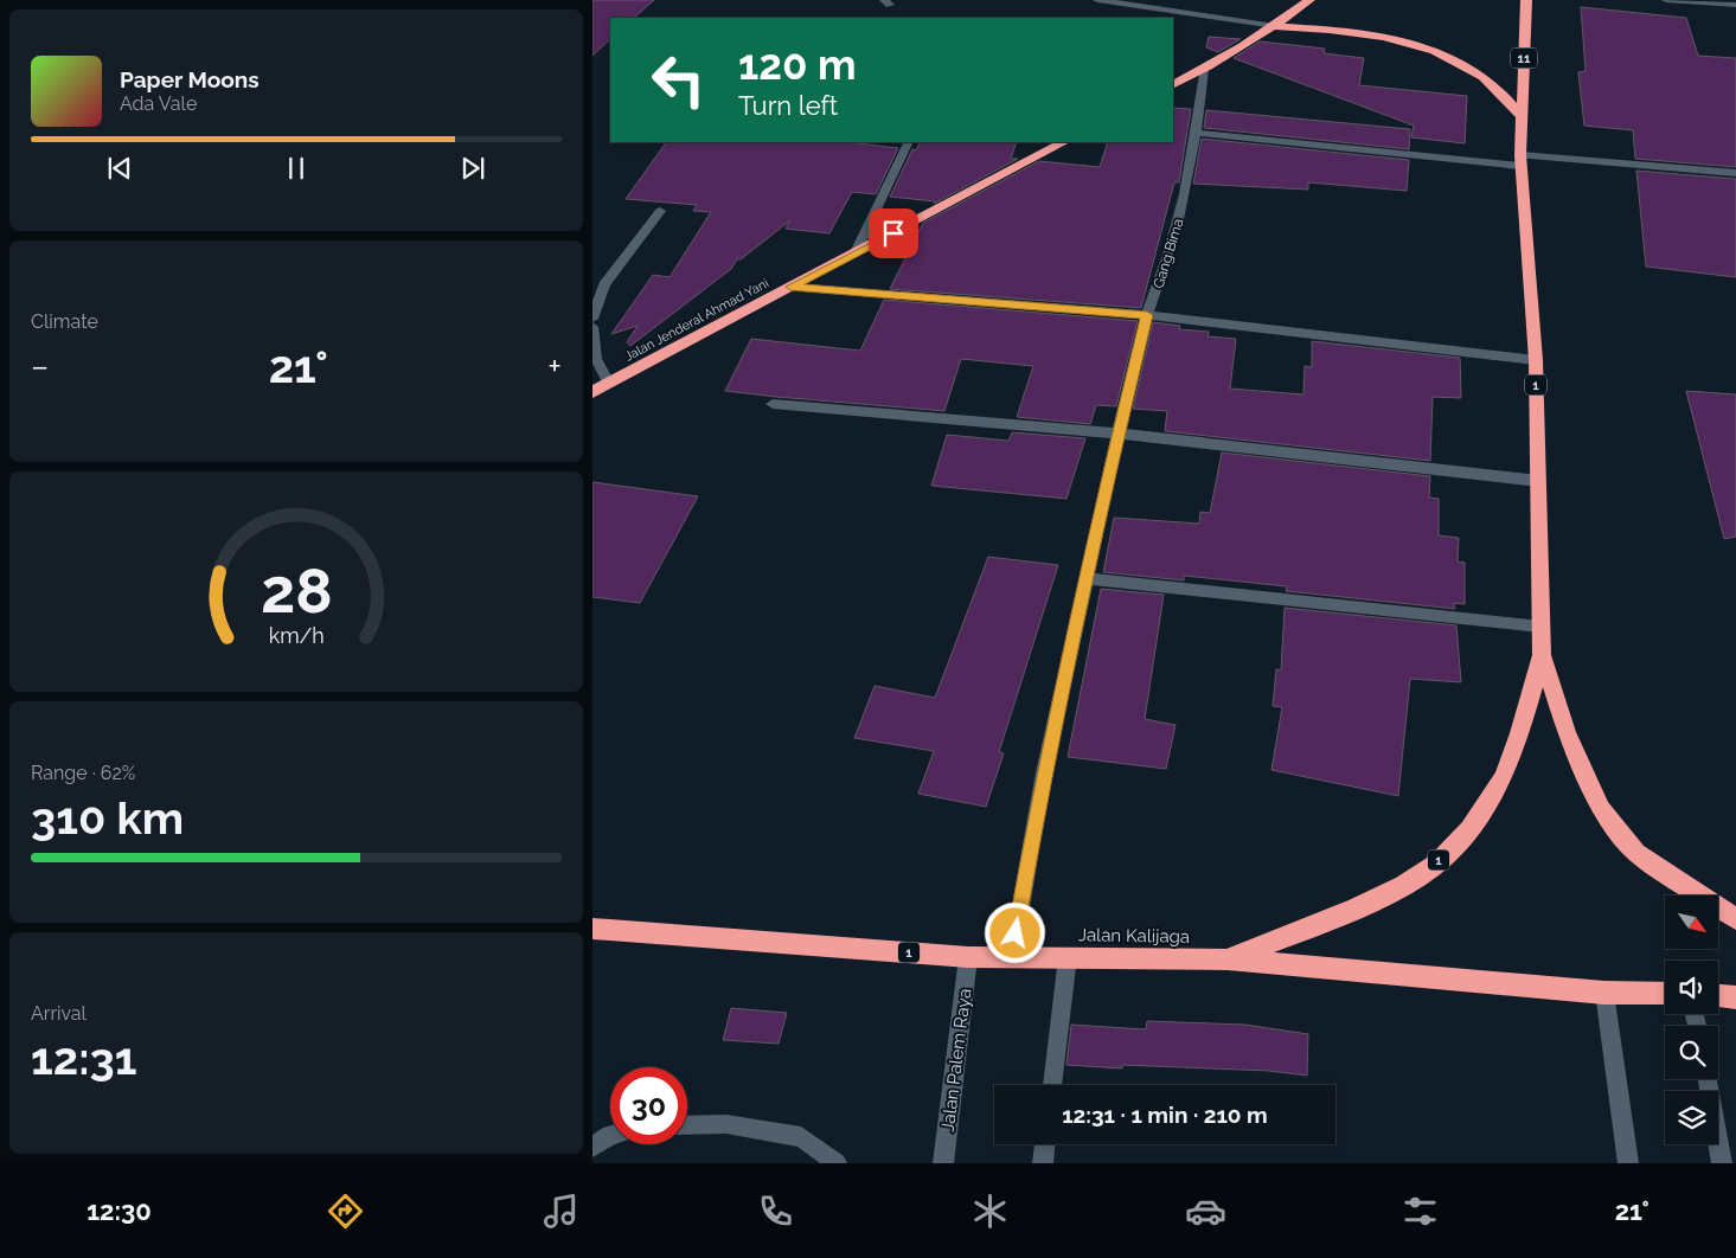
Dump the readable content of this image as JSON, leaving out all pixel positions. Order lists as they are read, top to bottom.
{
  "streets": {
    "highway": [
      "11",
      "Jalan Jenderal Ahmad Yani",
      "1",
      "Jalan Kalijaga"
    ],
    "street": ["Gang Bima", "Jalan Palem Raya"]
  },
  "crossings": [
    ["11", "1"],
    ["Gang Bima", "Jalan Kalijaga"],
    ["1", "Jalan Kalijaga"],
    ["Jalan Kalijaga", "Jalan Palem Raya"]
  ],
  "north": "bottom right",
  "page": {
    "turn": ["120 m", "Turn left"],
    "song": ["Paper Moons", "Ada Vale"],
    "tile": [
      "Climate",
      ["Range · 62%", "310 km"],
      ["Arrival", "12:31"]
    ],
    "heat": ["−", "21°", "+"],
    "limit": "30",
    "trip": "12:31 · 1 min · 210 m",
    "tabs": ["12:30", "21°"],
    "gauge": ["28", "km/h"]
  }
}
